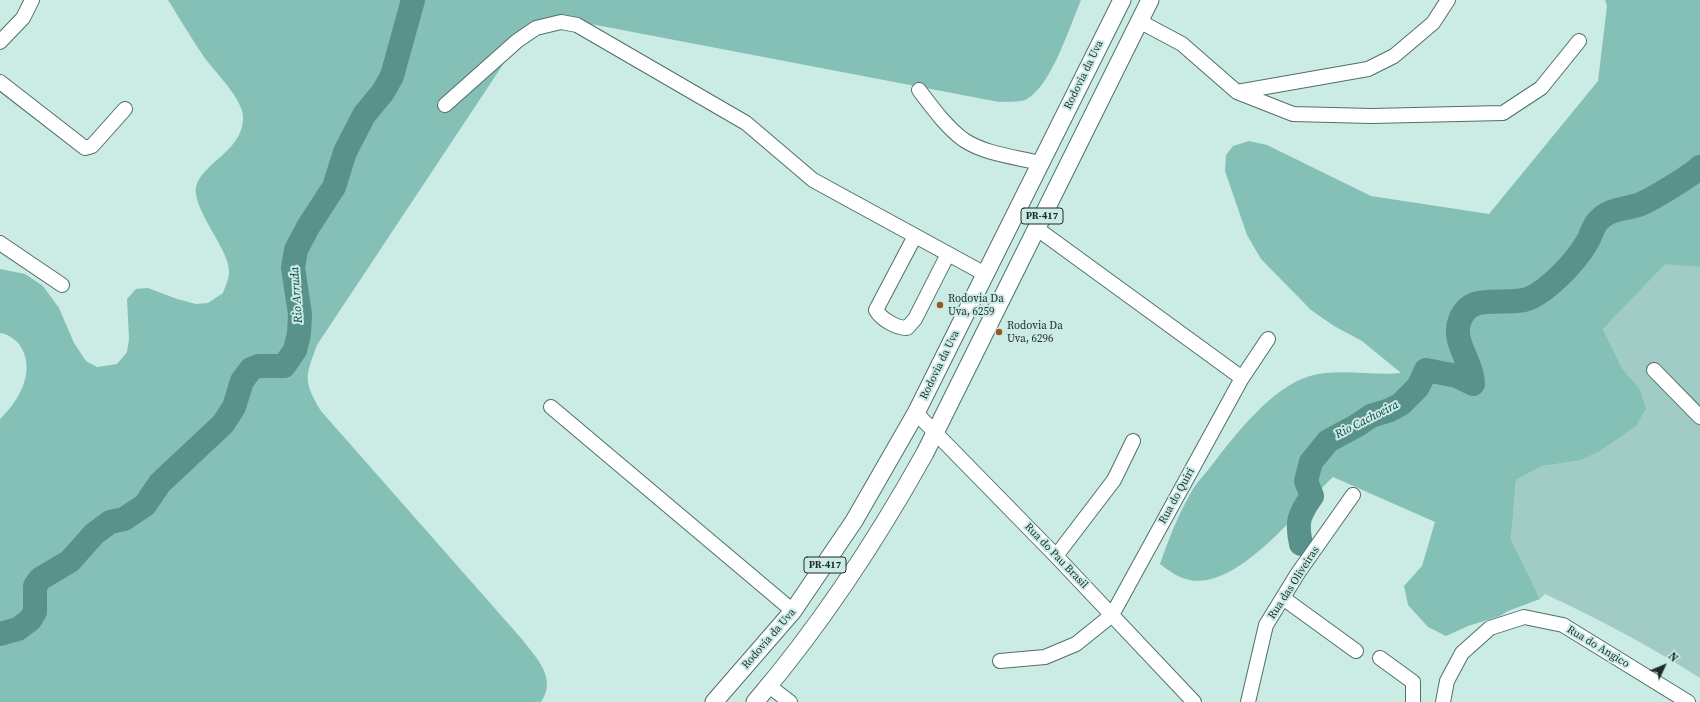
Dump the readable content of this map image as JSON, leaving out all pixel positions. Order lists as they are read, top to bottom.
{
  "streets": {
    "main road": ["Rodovia da Uva", "PR-417"],
    "street": [
      "Rua do Quiri",
      "Rua do Pau Brasil",
      "Rua das Oliveiras",
      "Rua do Angico"
    ]
  },
  "crossings": [
    ["Rodovia da Uva", "Rua do Pau Brasil"],
    ["PR-417", "Rua do Pau Brasil"],
    ["Rua do Quiri", "Rua do Pau Brasil"]
  ],
  "water": ["Rio Arruda", "Rio Cachoeira"],
  "places": ["Rodovia Da Uva, 6259", "Rodovia Da Uva, 6296"],
  "north": "top right"
}
